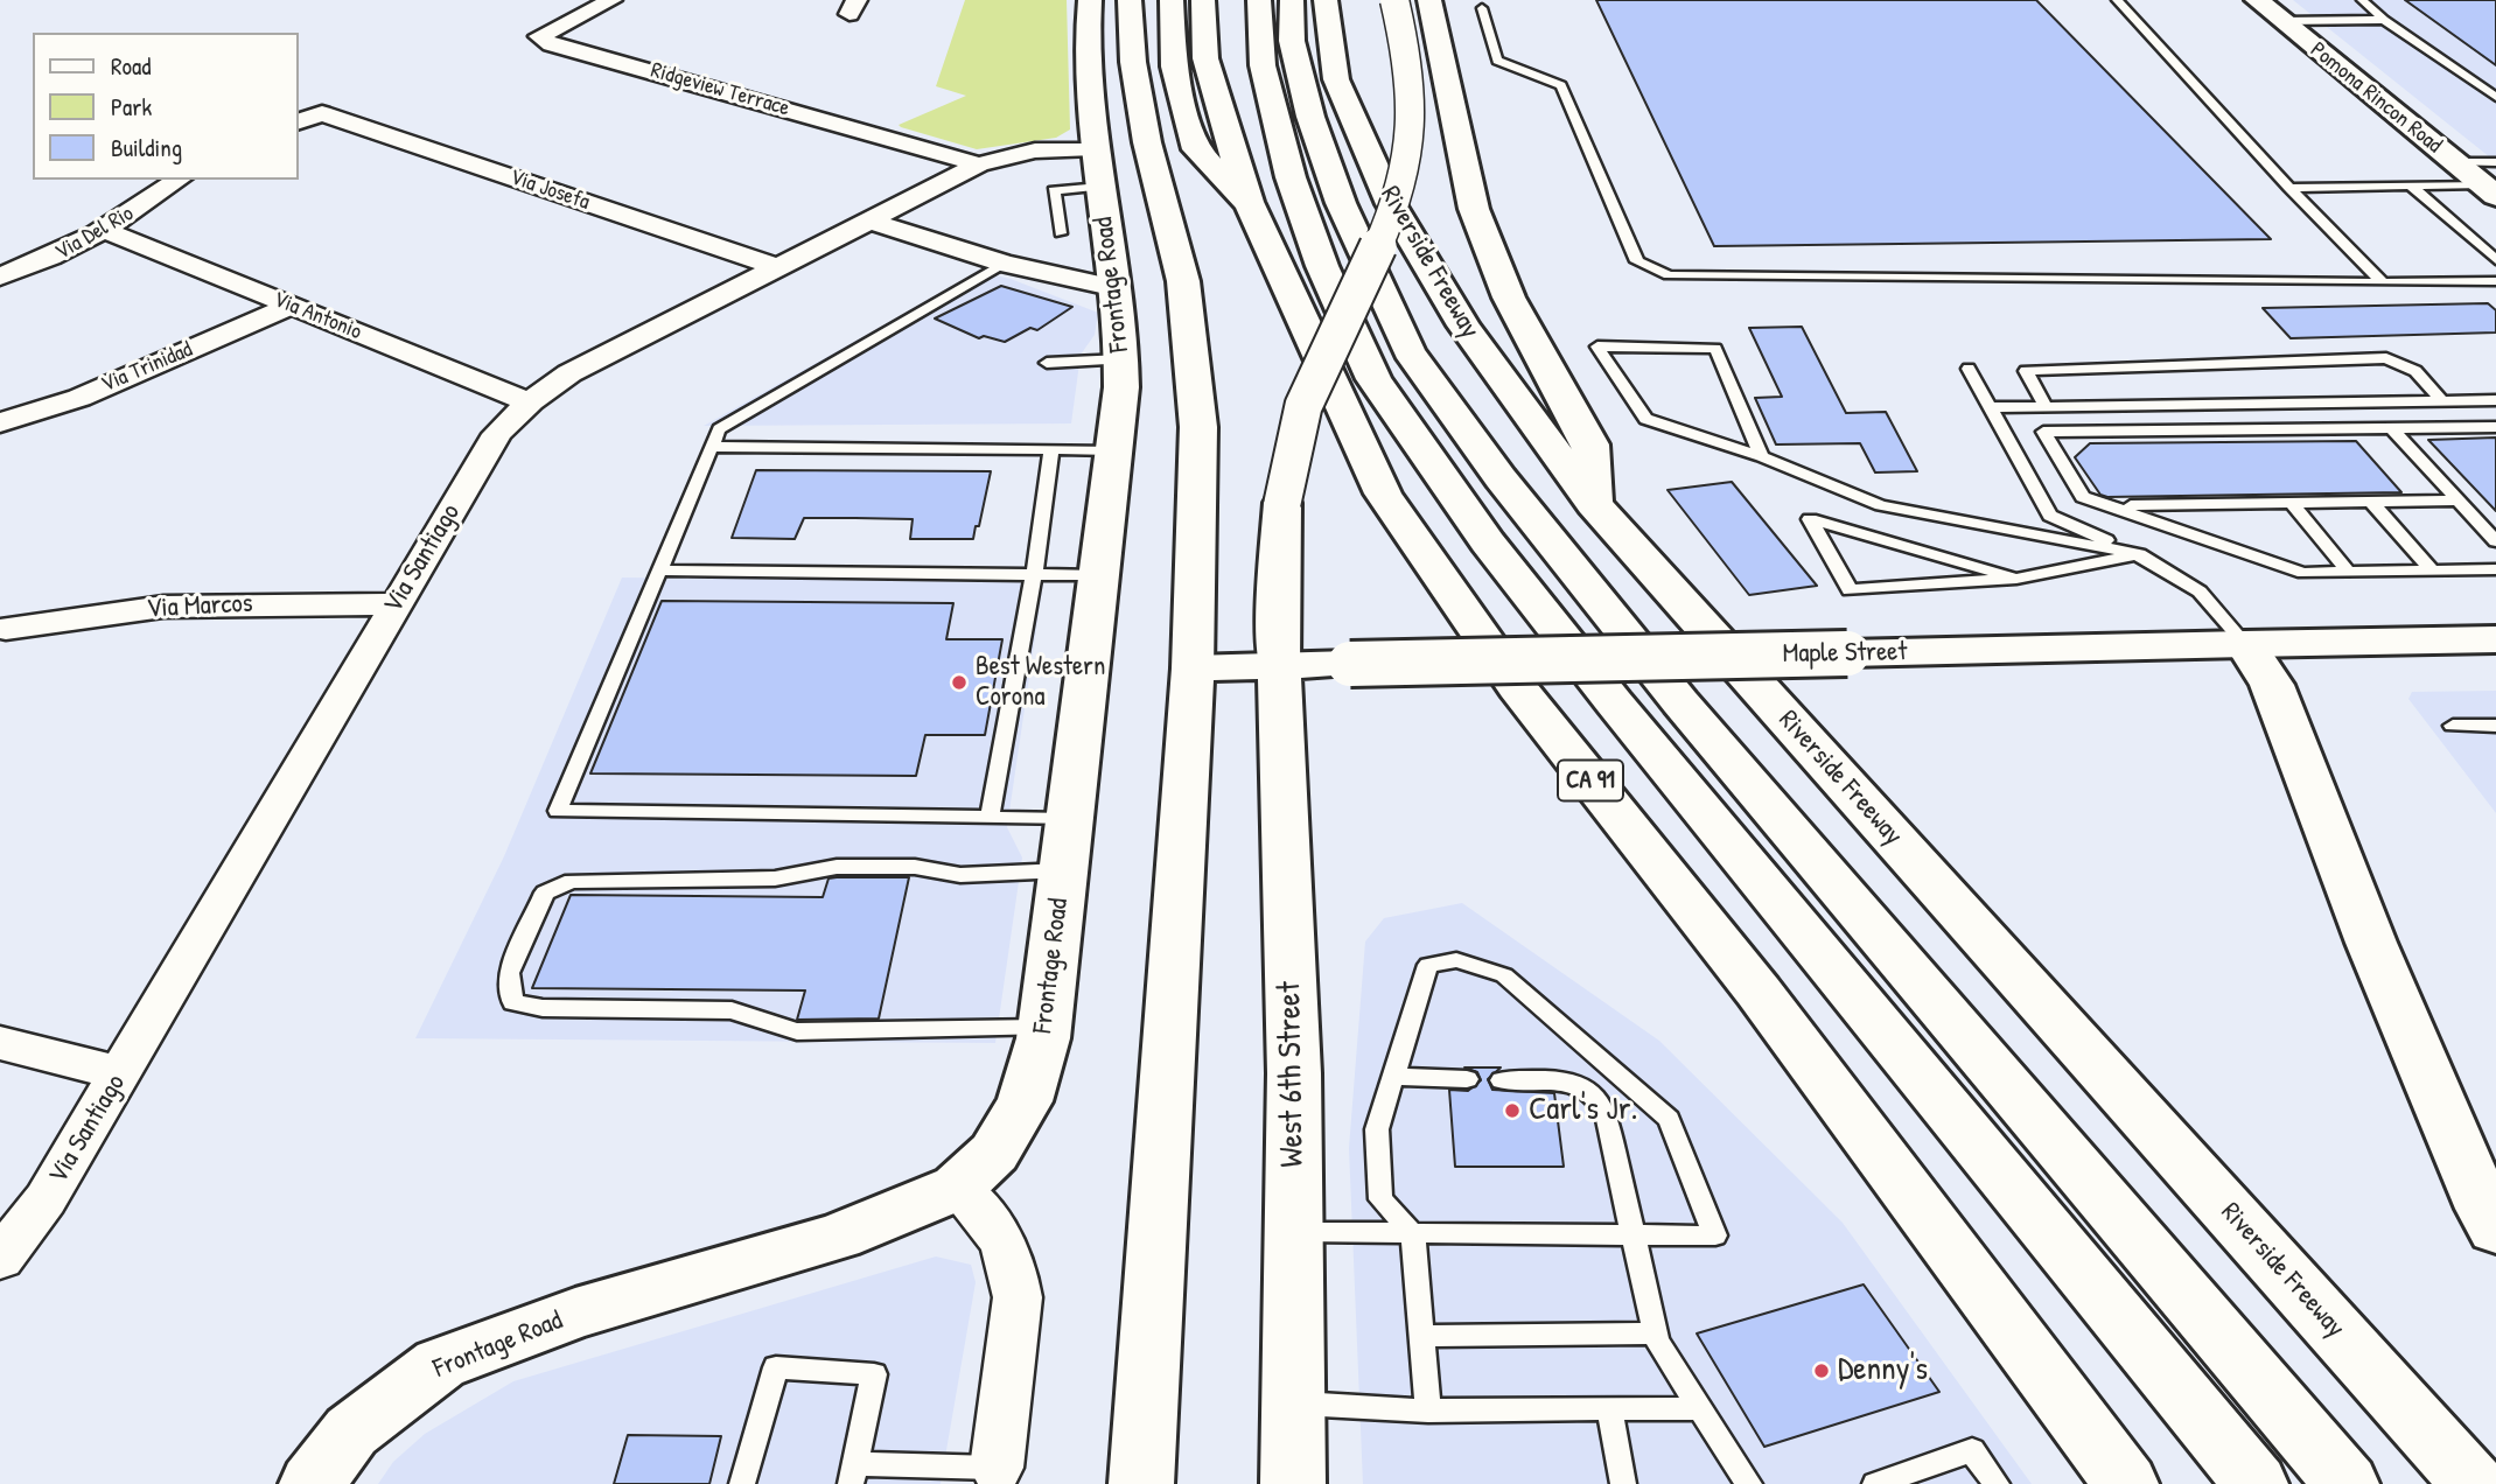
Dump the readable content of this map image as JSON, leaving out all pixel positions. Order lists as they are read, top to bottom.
{
  "streets": {
    "main road": [
      "Pomona Rincon Road",
      "Riverside Freeway",
      "Frontage Road",
      "Maple Street",
      "CA 91",
      "West 6th Street"
    ],
    "street": [
      "Ridgeview Terrace",
      "Via Josefa",
      "Via Del Rio",
      "Via Antonio",
      "Via Trinidad",
      "Via Santiago",
      "Via Marcos"
    ]
  },
  "crossings": [
    ["Ridgeview Terrace", "Via Santiago"],
    ["Via Josefa", "Via Santiago"],
    ["Via Del Rio", "Via Antonio"],
    ["Frontage Road", "Via Santiago"],
    ["Via Antonio", "Via Trinidad"],
    ["Via Antonio", "Via Santiago"],
    ["Via Santiago", "Via Marcos"],
    ["Maple Street", "West 6th Street"]
  ],
  "places": ["Best Western Corona", "Carl's Jr.", "Denny's"],
  "legend": ["Road", "Park", "Building"]
}
